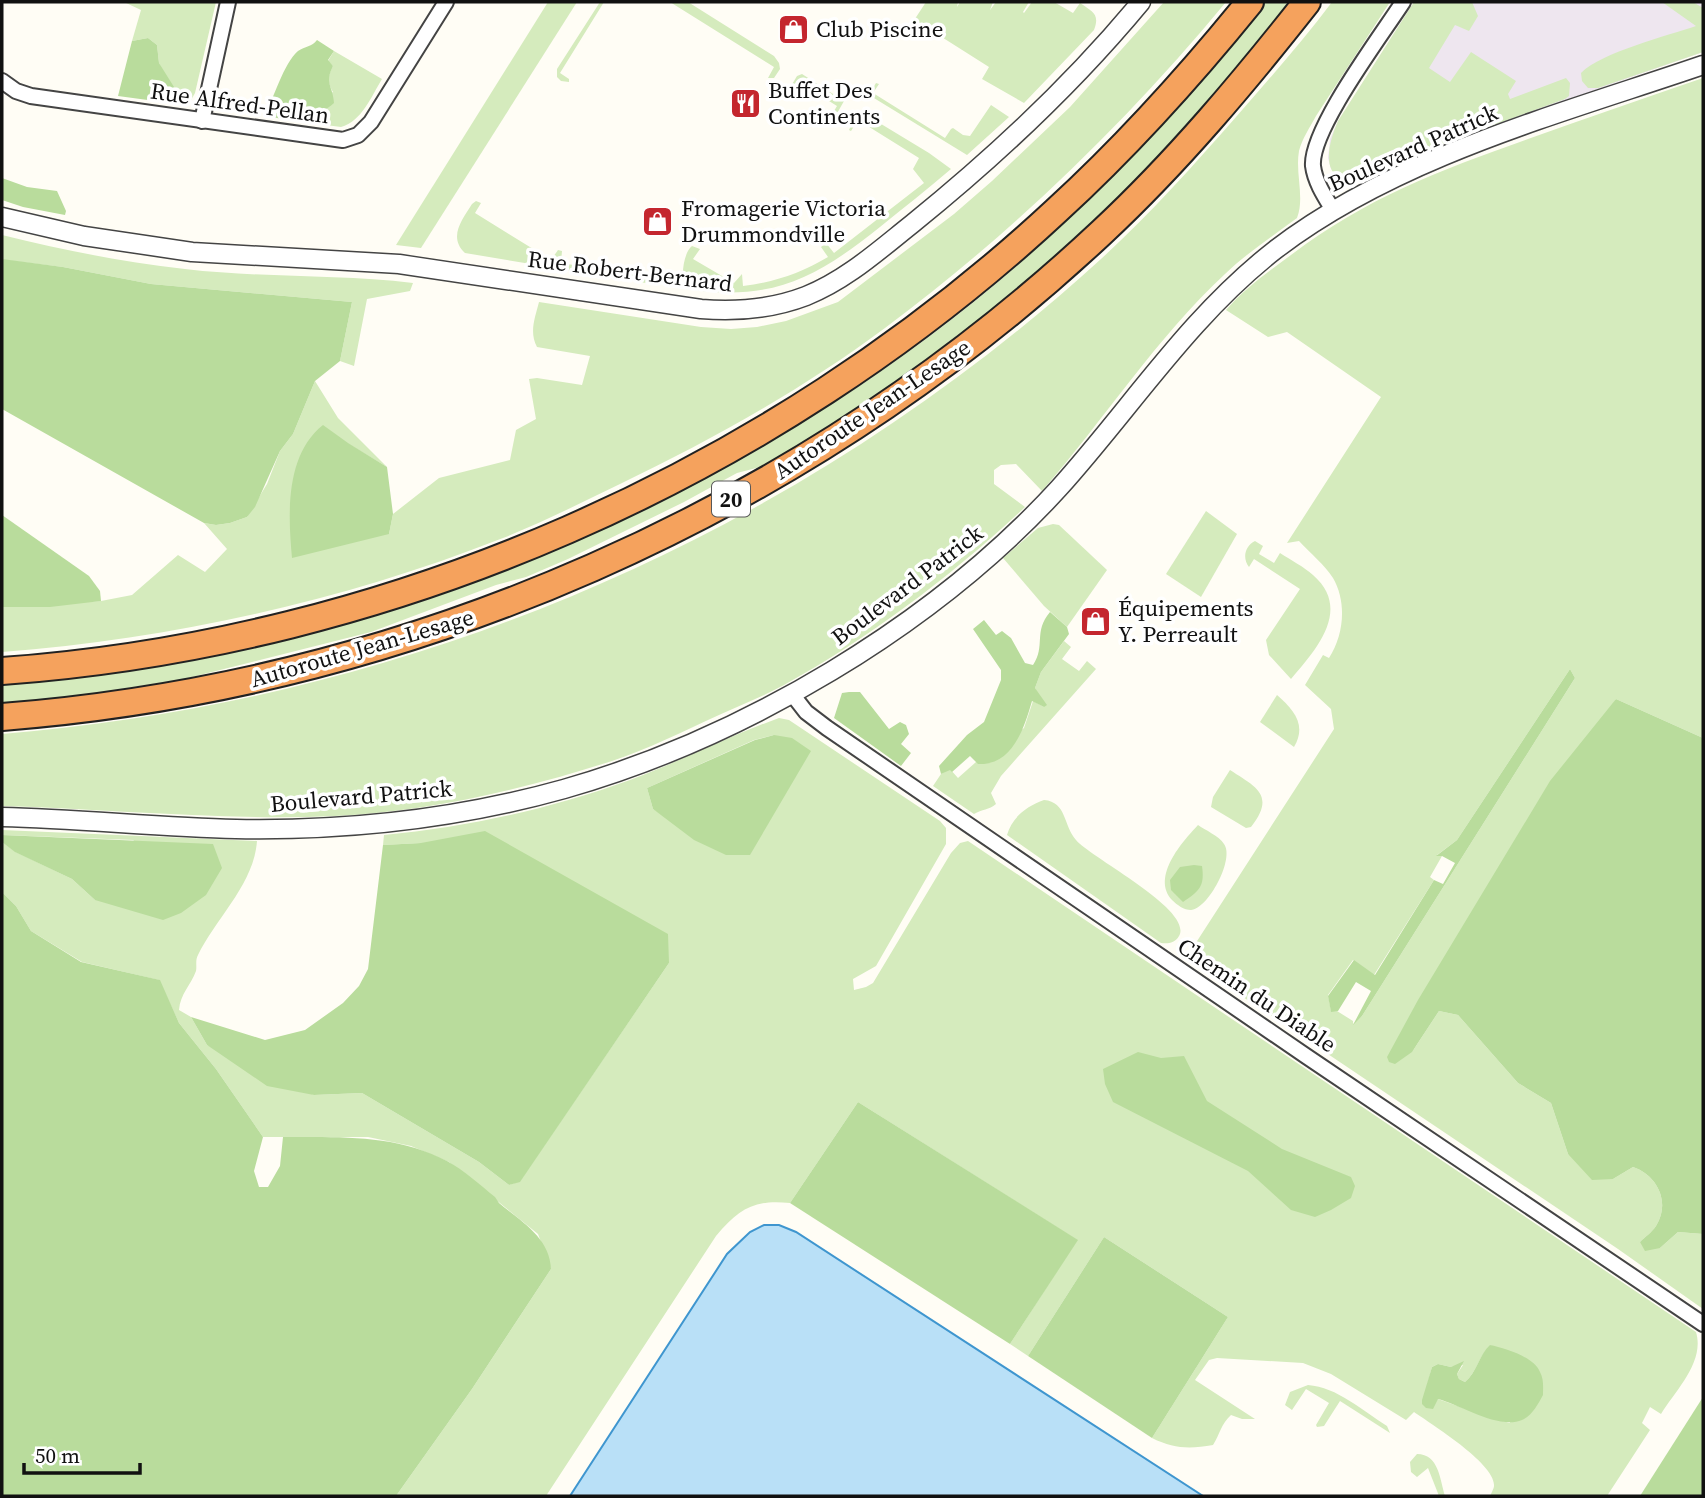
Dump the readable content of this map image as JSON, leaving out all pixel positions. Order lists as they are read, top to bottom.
{
  "streets": {
    "highway": ["Autoroute Jean-Lesage", "20"],
    "street": [
      "Rue Alfred-Pellan",
      "Boulevard Patrick",
      "Rue Robert-Bernard",
      "Chemin du Diable"
    ]
  },
  "crossings": [
    ["Boulevard Patrick", "Chemin du Diable"]
  ],
  "places": {
    "shop": ["Club Piscine", "Fromagerie Victoria Drummondville", "Équipements Y. Perreault"],
    "restaurant": ["Buffet Des Continents"]
  },
  "scale_bar": "50 m"
}
